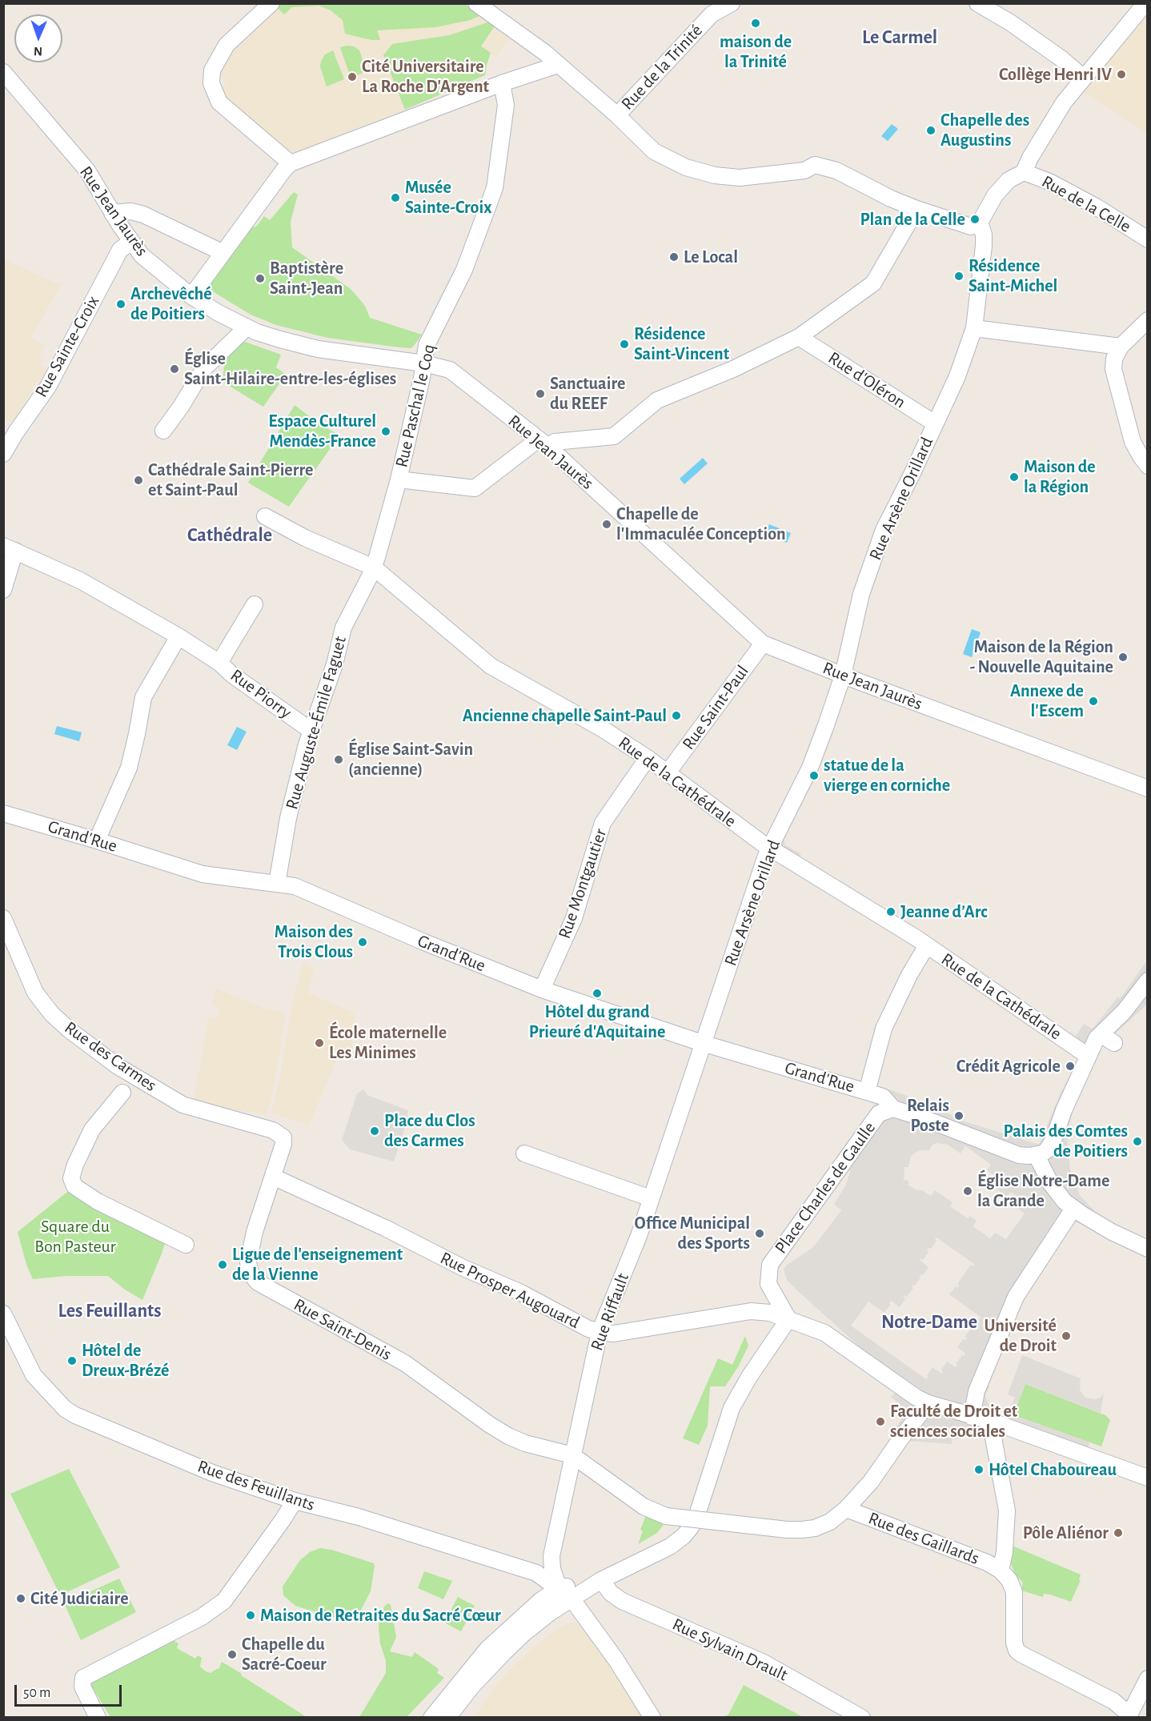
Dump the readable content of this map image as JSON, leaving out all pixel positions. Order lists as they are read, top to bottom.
{
  "streets": {
    "street": [
      "Rue de la Trinité",
      "Rue de la Celle",
      "Rue Jean Jaurès",
      "Rue Sainte-Croix",
      "Rue d'Oléron",
      "Rue Paschal le Coq",
      "Rue Arsène Orillard",
      "Rue Piorry",
      "Rue Saint-Paul",
      "Rue Auguste-Émile Faguet",
      "Rue de la Cathédrale",
      "Grand'Rue",
      "Rue Montgautier",
      "Rue des Carmes",
      "Place Charles de Gaulle",
      "Rue Prosper Augouard",
      "Rue Riffault",
      "Rue Saint-Denis",
      "Rue des Feuillants",
      "Rue des Gaillards",
      "Rue Sylvain Drault"
    ]
  },
  "crossings": [
    ["Rue Jean Jaurès", "Rue Sainte-Croix"],
    ["Rue Jean Jaurès", "Rue Paschal le Coq"],
    ["Rue Jean Jaurès", "Rue Arsène Orillard"],
    ["Rue Jean Jaurès", "Rue Saint-Paul"],
    ["Rue d'Oléron", "Rue Arsène Orillard"],
    ["Rue Paschal le Coq", "Rue Auguste-Émile Faguet"],
    ["Rue Paschal le Coq", "Rue de la Cathédrale"],
    ["Rue Arsène Orillard", "Rue de la Cathédrale"],
    ["Rue Arsène Orillard", "Grand'Rue"],
    ["Rue Arsène Orillard", "Rue Riffault"],
    ["Rue Piorry", "Rue Auguste-Émile Faguet"],
    ["Rue Saint-Paul", "Rue de la Cathédrale"],
    ["Rue Auguste-Émile Faguet", "Rue de la Cathédrale"],
    ["Rue Auguste-Émile Faguet", "Grand'Rue"],
    ["Rue de la Cathédrale", "Rue Montgautier"],
    ["Grand'Rue", "Rue Montgautier"],
    ["Grand'Rue", "Place Charles de Gaulle"],
    ["Grand'Rue", "Rue Riffault"],
    ["Rue des Carmes", "Rue Saint-Denis"],
    ["Place Charles de Gaulle", "Rue Prosper Augouard"],
    ["Rue Prosper Augouard", "Rue Riffault"],
    ["Rue Prosper Augouard", "Rue Saint-Denis"],
    ["Rue Riffault", "Rue Saint-Denis"],
    ["Rue Riffault", "Rue des Feuillants"]
  ],
  "districts": [
    "Le Carmel",
    "Cathédrale",
    "Les Feuillants",
    "Notre-Dame"
  ],
  "parks": ["Square du Bon Pasteur"],
  "places": [
    "maison de la Trinité",
    "Collège Henri IV",
    "Cité Universitaire La Roche D'Argent",
    "Chapelle des Augustins",
    "Musée Sainte-Croix",
    "Plan de la Celle",
    "Le Local",
    "Résidence Saint-Michel",
    "Baptistère Saint-Jean",
    "Archevêché de Poitiers",
    "Résidence Saint-Vincent",
    "Église Saint-Hilaire-entre-les-églises",
    "Sanctuaire du REEF",
    "Espace Culturel Mendès-France",
    "Maison de la Région",
    "Cathédrale Saint-Pierre et Saint-Paul",
    "Chapelle de l'Immaculée Conception",
    "Maison de la Région - Nouvelle Aquitaine",
    "Annexe de l'Escem",
    "Ancienne chapelle Saint-Paul",
    "Église Saint-Savin (ancienne)",
    "statue de la vierge en corniche",
    "Jeanne d’Arc",
    "Maison des Trois Clous",
    "Hôtel du grand Prieuré d'Aquitaine",
    "École maternelle Les Minimes",
    "Crédit Agricole",
    "Relais Poste",
    "Place du Clos des Carmes",
    "Palais des Comtes de Poitiers",
    "Église Notre-Dame la Grande",
    "Office Municipal des Sports",
    "Ligue de l'enseignement de la Vienne",
    "Université de Droit",
    "Hôtel de Dreux-Brézé",
    "Faculté de Droit et sciences sociales",
    "Hôtel Chaboureau",
    "Pôle Aliénor",
    "Cité Judiciaire",
    "Maison de Retraites du Sacré Cœur",
    "Chapelle du Sacré-Coeur"
  ],
  "scale_bar": "50 m",
  "north": "bottom"
}
